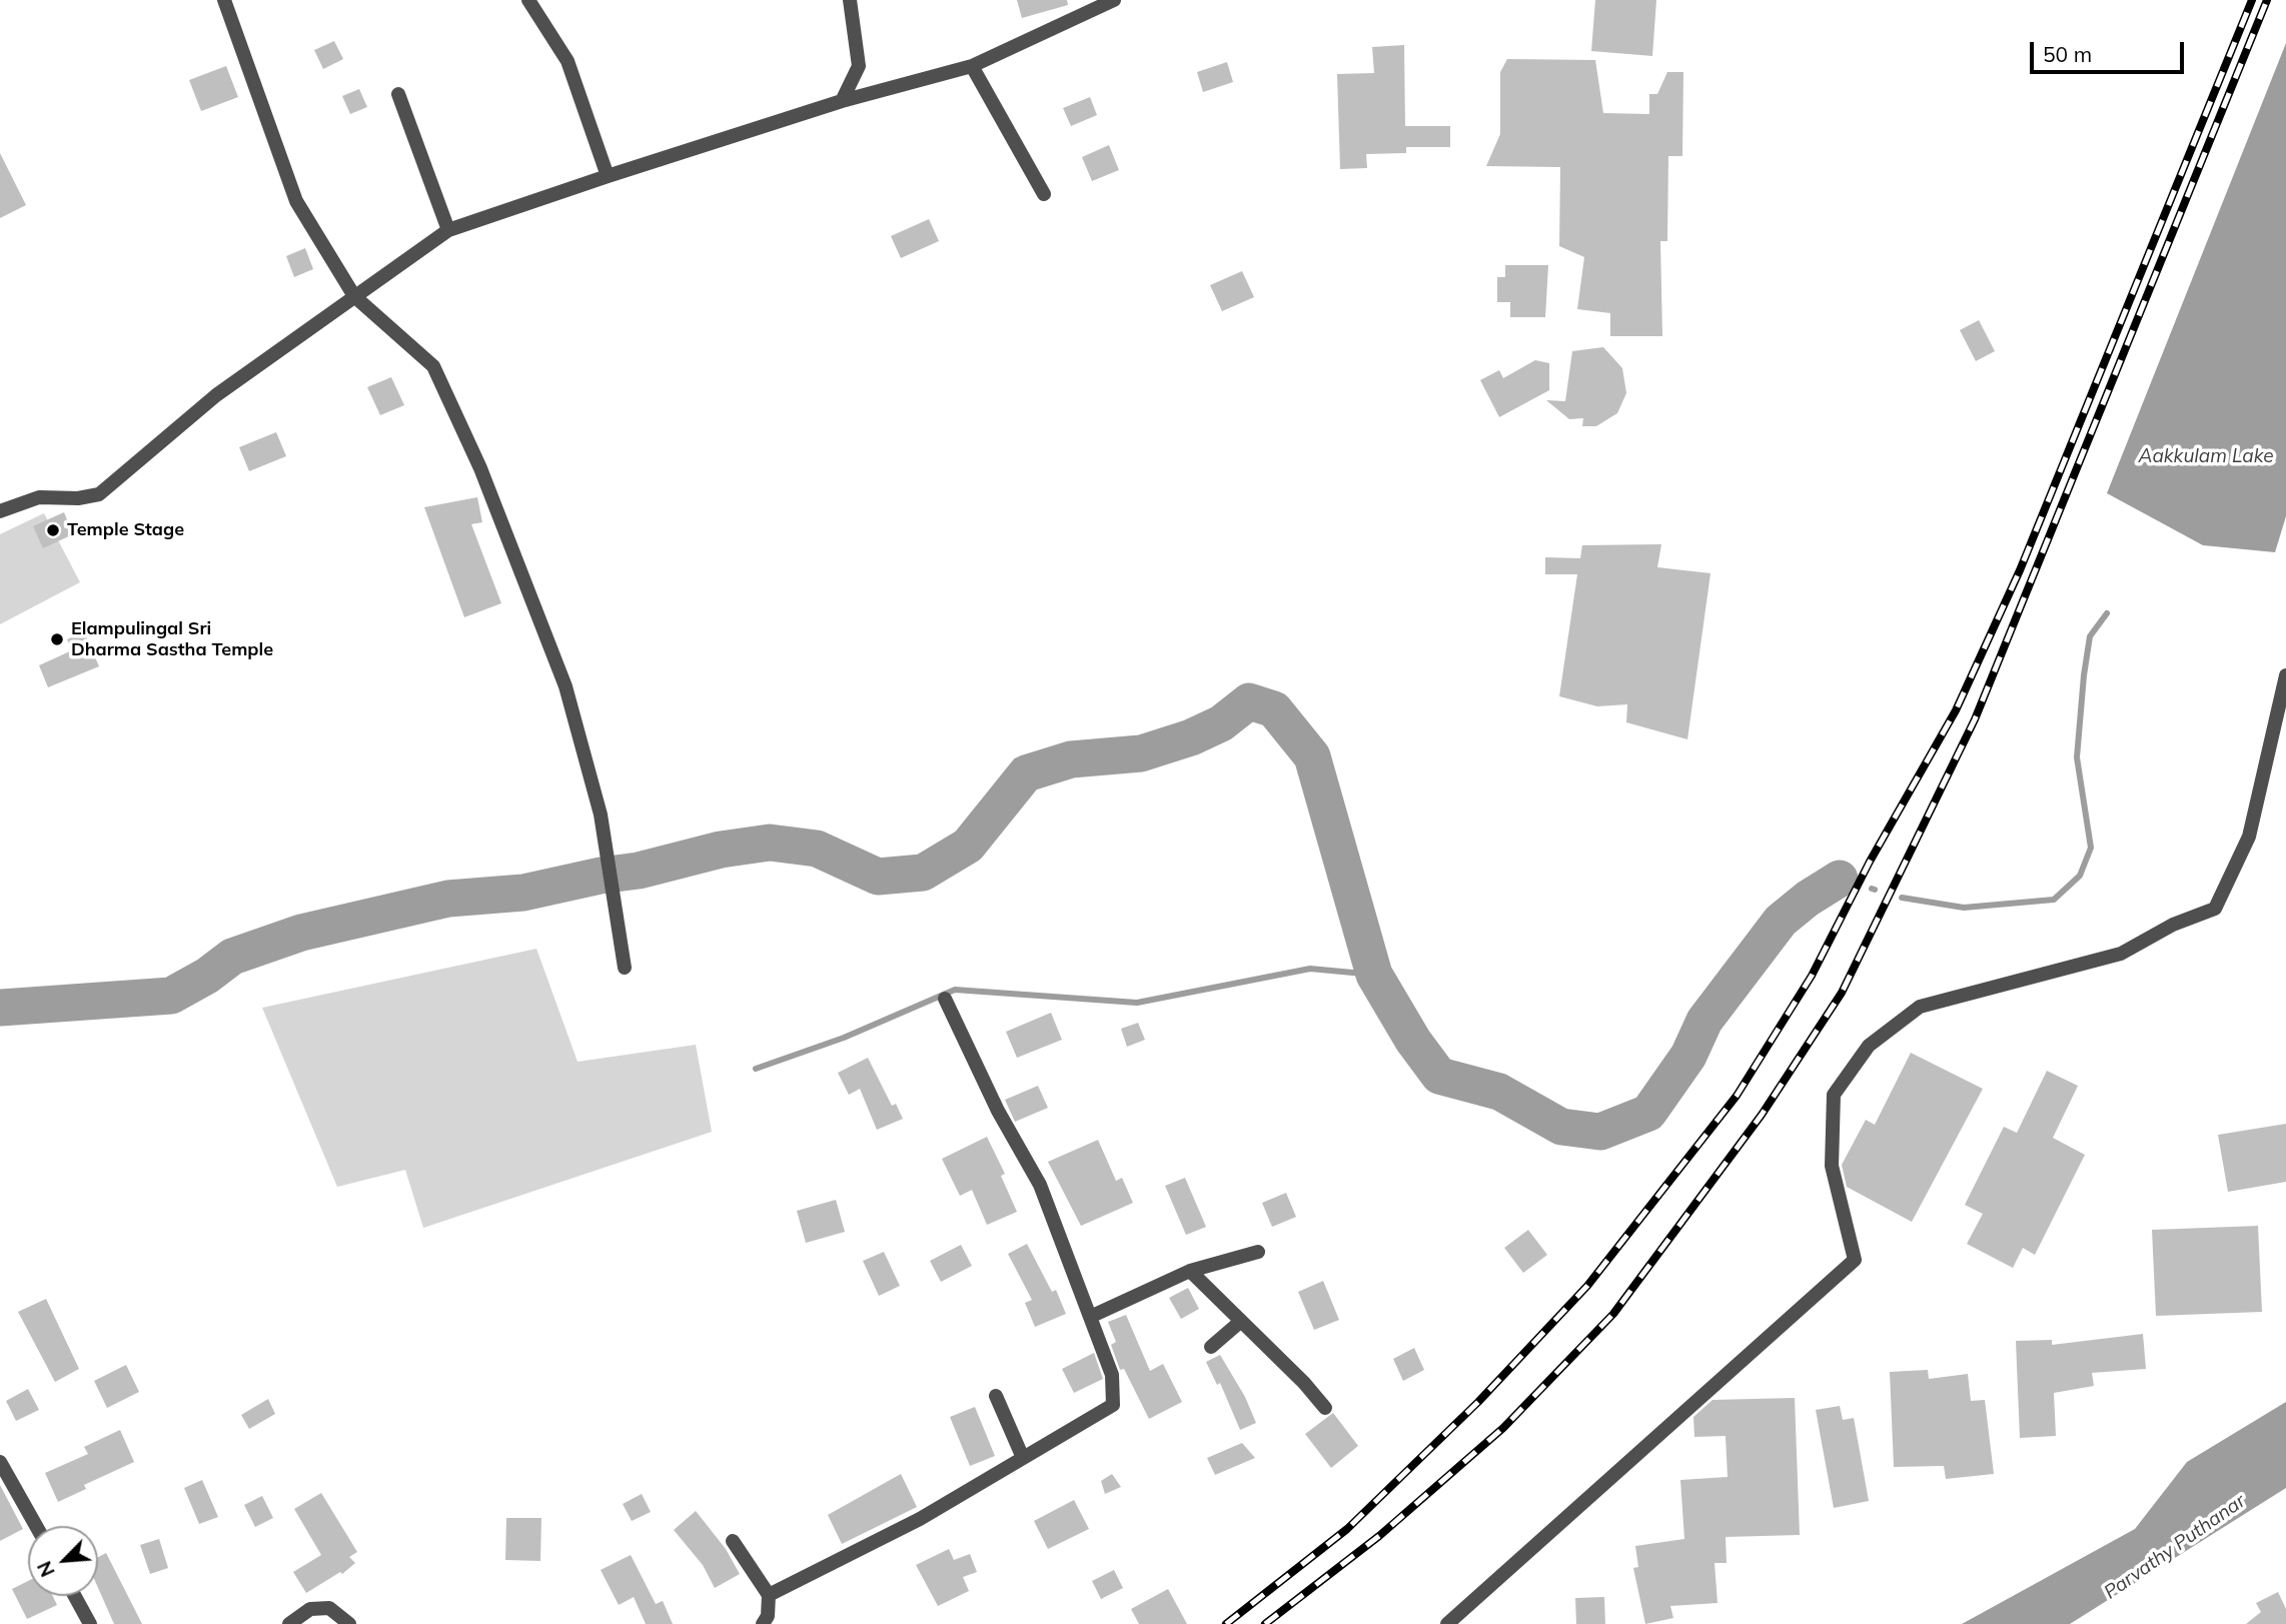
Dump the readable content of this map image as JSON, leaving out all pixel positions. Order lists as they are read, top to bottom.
{
  "water": ["Aakkulam Lake", "Parvathy Puthanar"],
  "places": ["Temple Stage", "Elampulingal Sri Dharma Sastha Temple"],
  "scale_bar": "50 m",
  "north": "bottom left"
}
